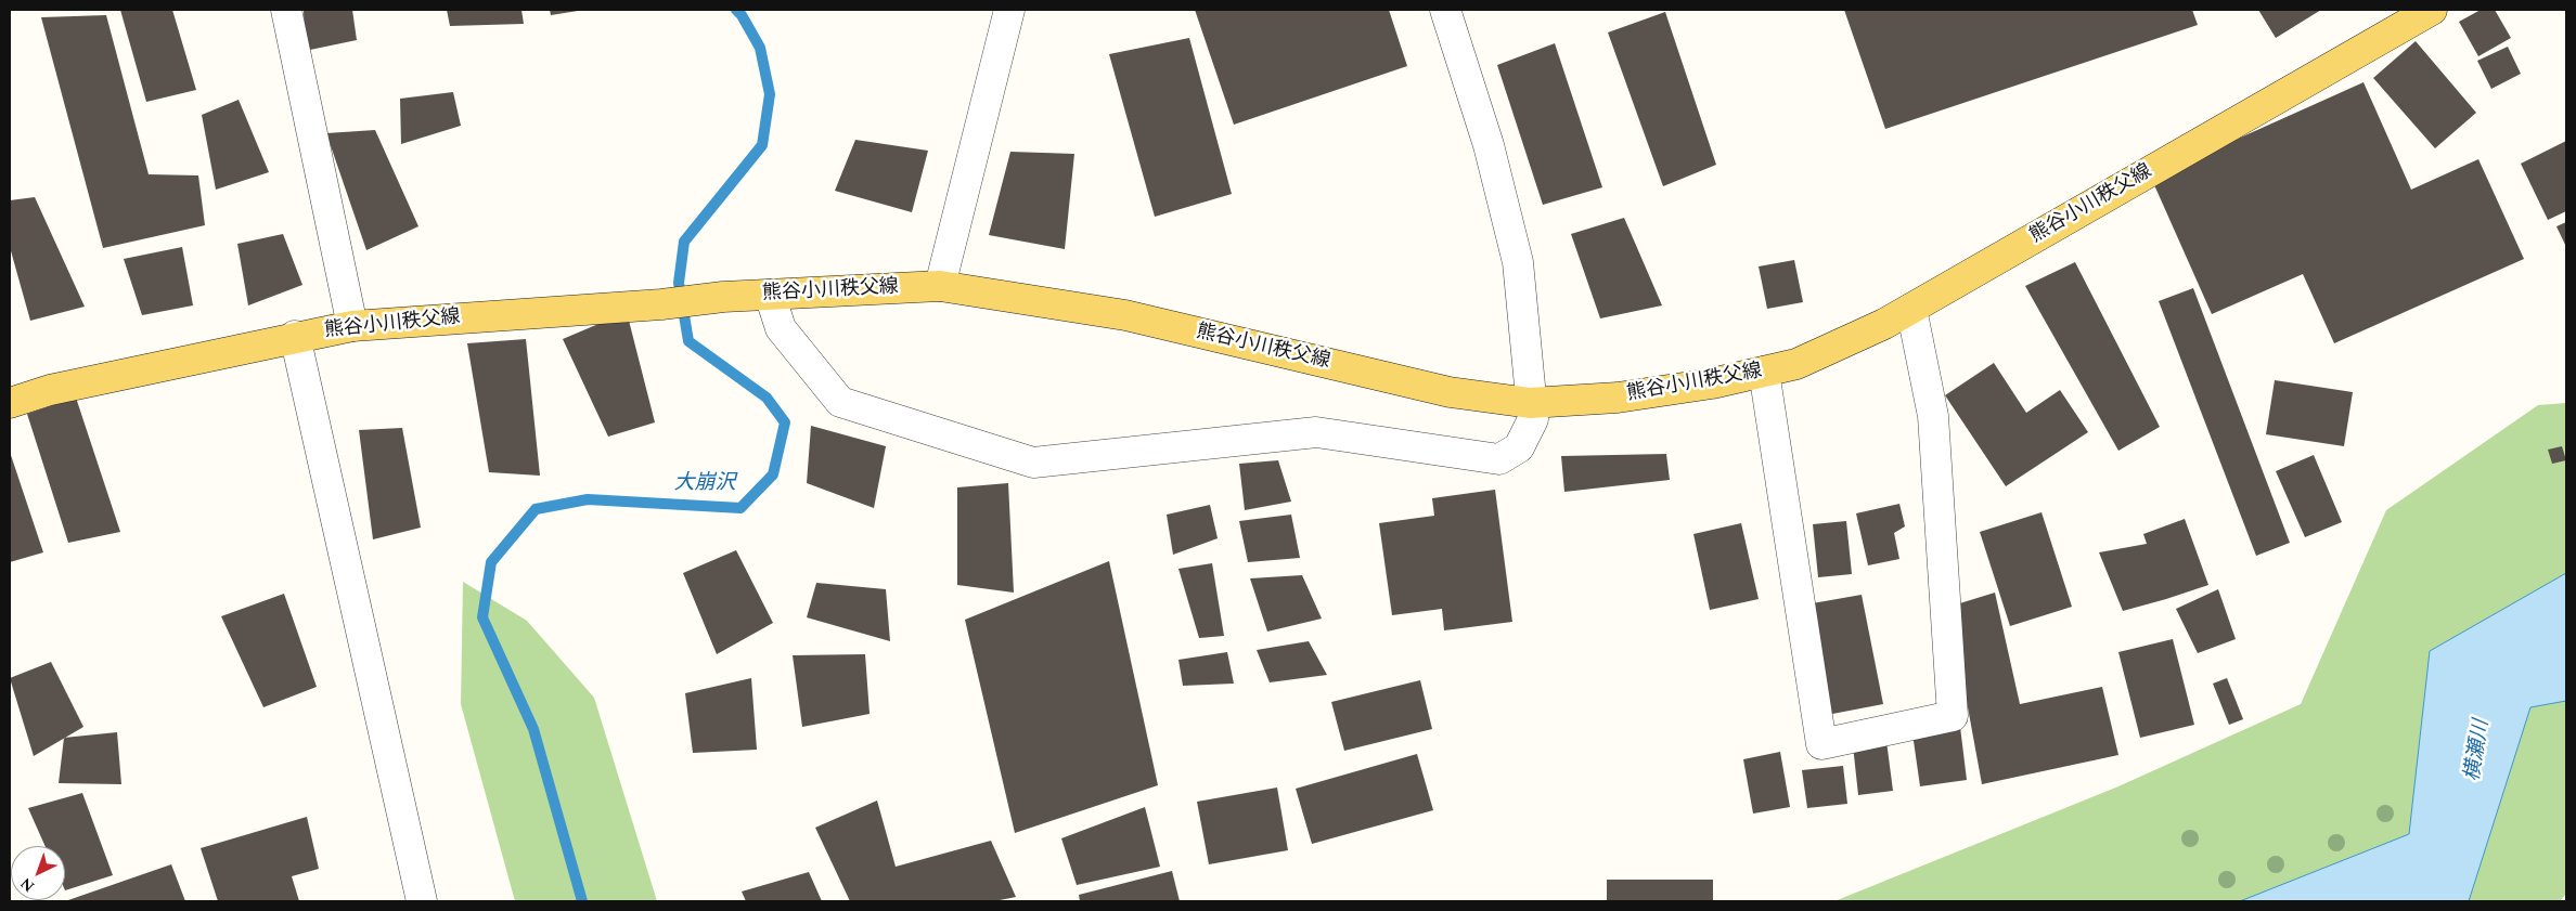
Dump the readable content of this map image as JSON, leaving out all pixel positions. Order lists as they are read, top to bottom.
{
  "streets": {
    "main road": ["熊谷小川秩父線"]
  },
  "water": ["大崩沢", "横瀬川"],
  "north": "bottom left"
}
